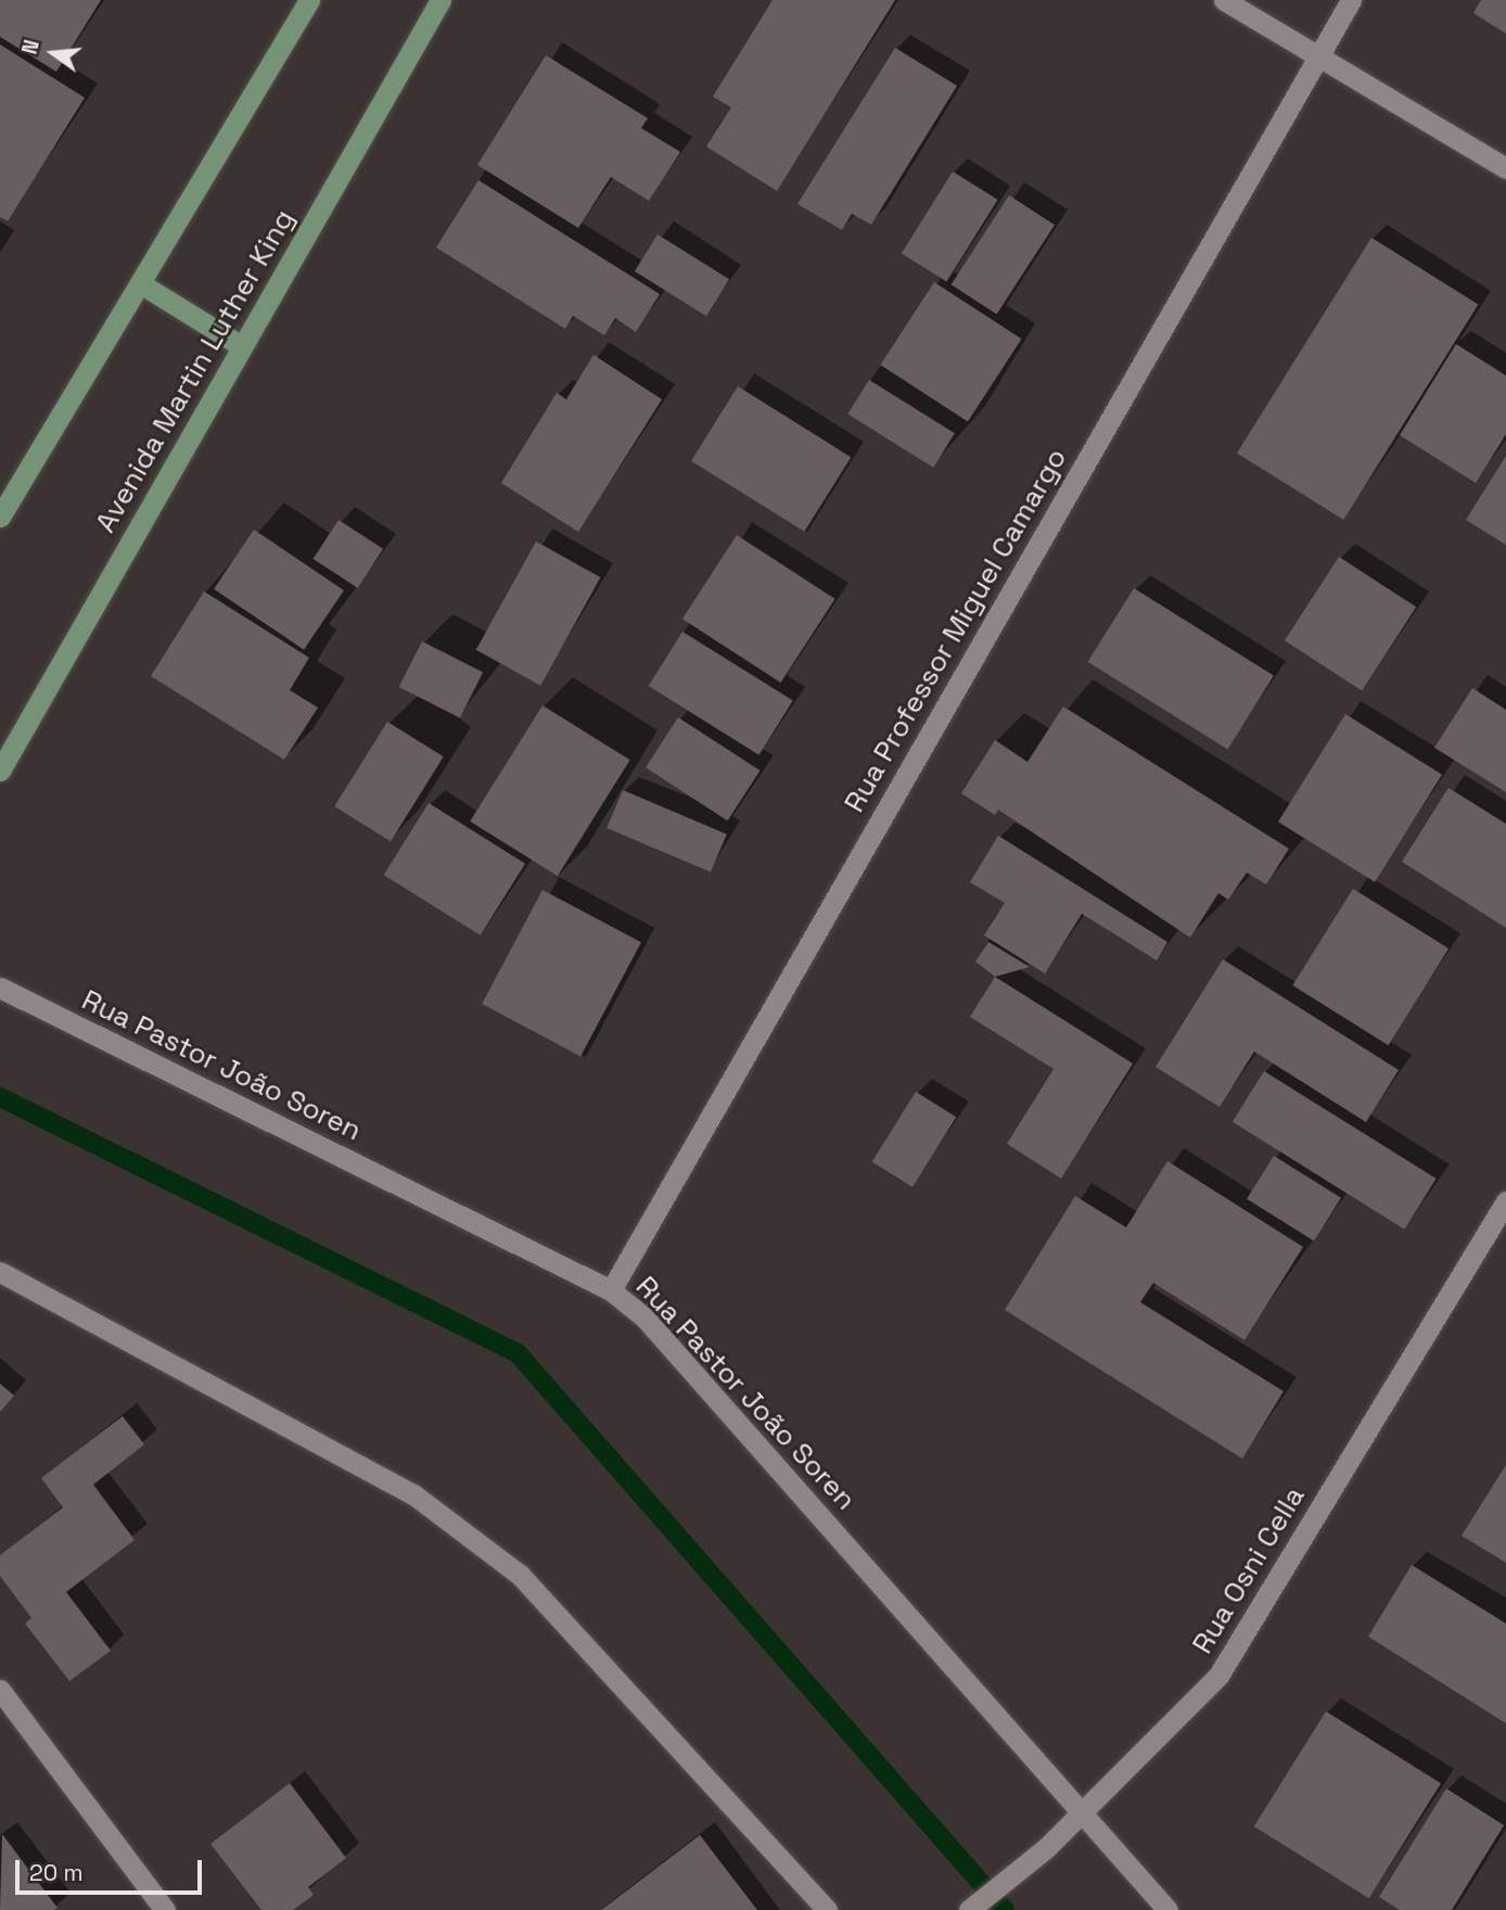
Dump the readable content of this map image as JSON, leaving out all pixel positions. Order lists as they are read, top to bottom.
{
  "streets": {
    "main road": ["Avenida Martin Luther King"],
    "street": ["Rua Professor Miguel Camargo", "Rua Pastor João Soren", "Rua Osni Cella"]
  },
  "crossings": [
    ["Rua Professor Miguel Camargo", "Rua Pastor João Soren"],
    ["Rua Pastor João Soren", "Rua Osni Cella"]
  ],
  "scale_bar": "20 m",
  "north": "left"
}
